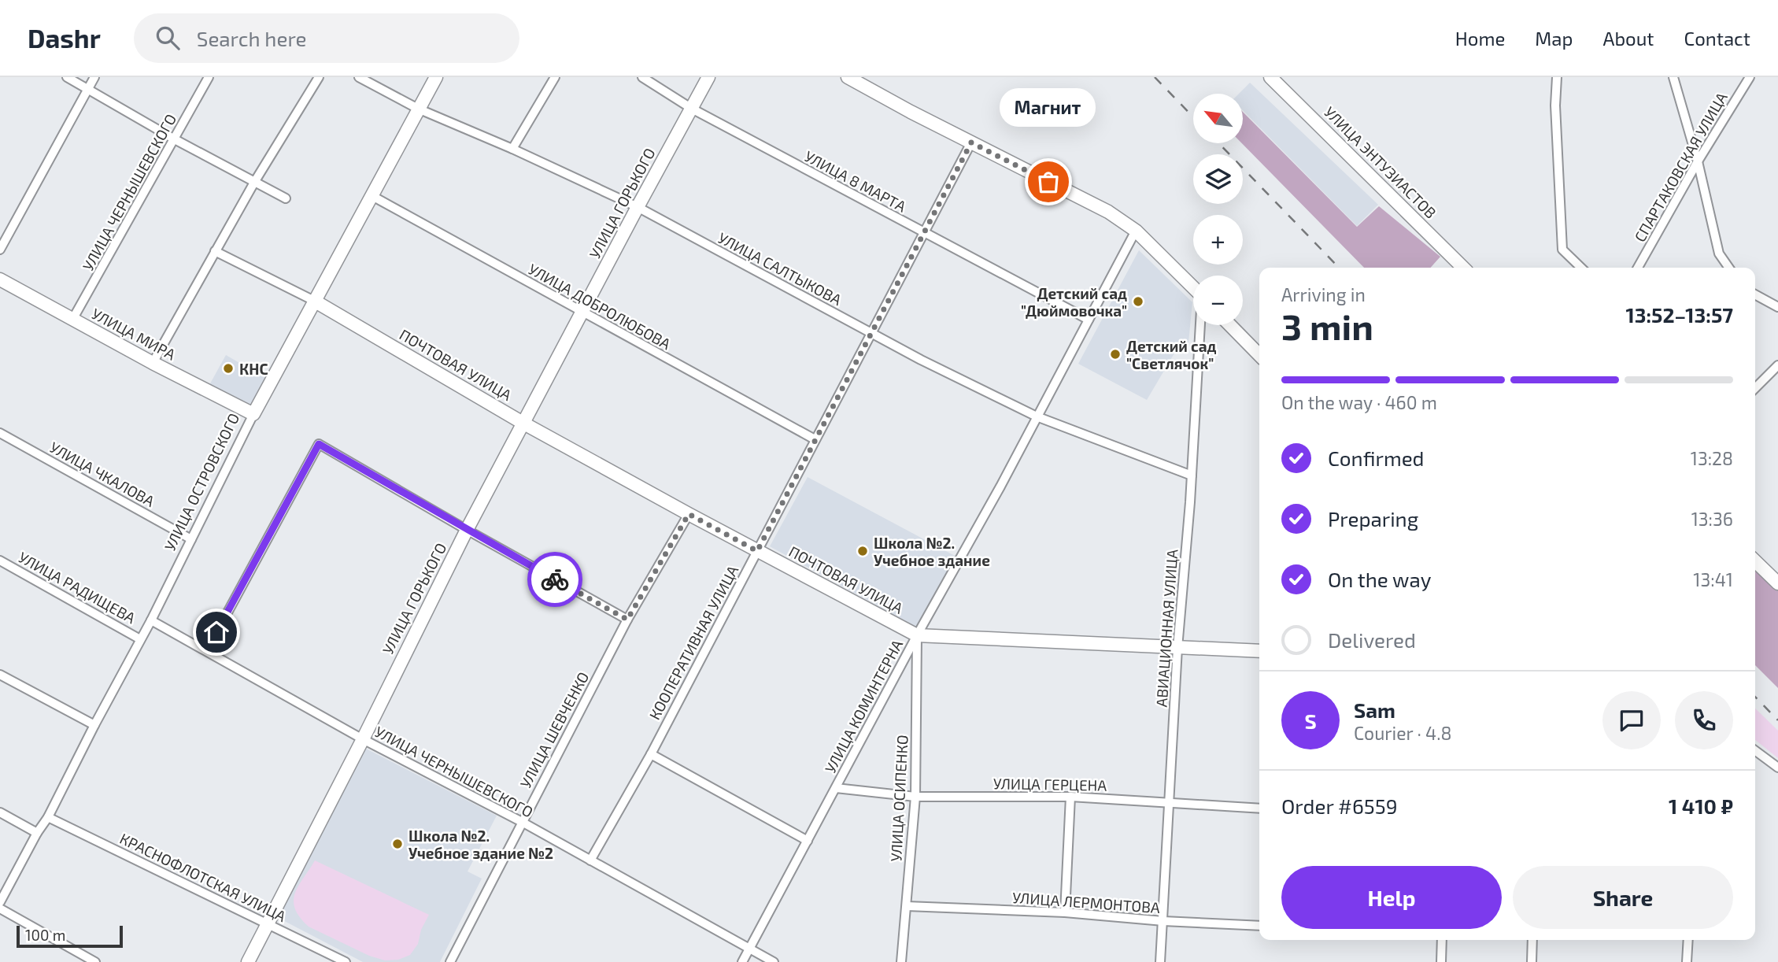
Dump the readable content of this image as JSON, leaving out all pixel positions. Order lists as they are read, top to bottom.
{
  "streets": {
    "street": [
      "УЛИЦА ЭНТУЗИАСТОВ",
      "СПАРТАКОВСКАЯ УЛИЦА",
      "УЛИЦА 8 МАРТА",
      "УЛИЦА ЧЕРНЫШЕВСКОГО",
      "УЛИЦА ГОРЬКОГО",
      "УЛИЦА САЛТЫКОВА",
      "УЛИЦА ДОБРОЛЮБОВА",
      "УЛИЦА МИРА",
      "ПОЧТОВАЯ УЛИЦА",
      "УЛИЦА ЧКАЛОВА",
      "УЛИЦА ОСТРОВСКОГО",
      "УЛИЦА РАДИЩЕВА",
      "АВИАЦИОННАЯ УЛИЦА",
      "КООПЕРАТИВНАЯ УЛИЦА",
      "УЛИЦА КОМИНТЕРНА",
      "УЛИЦА ШЕВЧЕНКО",
      "УЛИЦА ГЕРЦЕНА",
      "УЛИЦА ОСИПЕНКО",
      "КРАСНОФЛОТСКАЯ УЛИЦА",
      "УЛИЦА ЛЕРМОНТОВА"
    ]
  },
  "crossings": [
    ["УЛИЦА 8 МАРТА", "УЛИЦА ГОРЬКОГО"],
    ["УЛИЦА 8 МАРТА", "КООПЕРАТИВНАЯ УЛИЦА"],
    ["УЛИЦА 8 МАРТА", "УЛИЦА КОМИНТЕРНА"],
    ["УЛИЦА ЧЕРНЫШЕВСКОГО", "УЛИЦА ГОРЬКОГО"],
    ["УЛИЦА ЧЕРНЫШЕВСКОГО", "УЛИЦА МИРА"],
    ["УЛИЦА ЧЕРНЫШЕВСКОГО", "УЛИЦА ОСТРОВСКОГО"],
    ["УЛИЦА ЧЕРНЫШЕВСКОГО", "КООПЕРАТИВНАЯ УЛИЦА"],
    ["УЛИЦА ЧЕРНЫШЕВСКОГО", "УЛИЦА КОМИНТЕРНА"],
    ["УЛИЦА ЧЕРНЫШЕВСКОГО", "УЛИЦА ШЕВЧЕНКО"],
    ["УЛИЦА ГОРЬКОГО", "УЛИЦА САЛТЫКОВА"],
    ["УЛИЦА ГОРЬКОГО", "УЛИЦА ДОБРОЛЮБОВА"],
    ["УЛИЦА ГОРЬКОГО", "ПОЧТОВАЯ УЛИЦА"],
    ["УЛИЦА ГОРЬКОГО", "КРАСНОФЛОТСКАЯ УЛИЦА"],
    ["УЛИЦА САЛТЫКОВА", "УЛИЦА ОСТРОВСКОГО"],
    ["УЛИЦА САЛТЫКОВА", "АВИАЦИОННАЯ УЛИЦА"],
    ["УЛИЦА САЛТЫКОВА", "КООПЕРАТИВНАЯ УЛИЦА"],
    ["УЛИЦА САЛТЫКОВА", "УЛИЦА КОМИНТЕРНА"],
    ["УЛИЦА ДОБРОЛЮБОВА", "УЛИЦА ОСТРОВСКОГО"],
    ["УЛИЦА ДОБРОЛЮБОВА", "КООПЕРАТИВНАЯ УЛИЦА"],
    ["УЛИЦА МИРА", "УЛИЦА ОСТРОВСКОГО"],
    ["ПОЧТОВАЯ УЛИЦА", "УЛИЦА ОСТРОВСКОГО"],
    ["ПОЧТОВАЯ УЛИЦА", "АВИАЦИОННАЯ УЛИЦА"],
    ["ПОЧТОВАЯ УЛИЦА", "КООПЕРАТИВНАЯ УЛИЦА"],
    ["ПОЧТОВАЯ УЛИЦА", "УЛИЦА КОМИНТЕРНА"],
    ["ПОЧТОВАЯ УЛИЦА", "УЛИЦА ШЕВЧЕНКО"],
    ["ПОЧТОВАЯ УЛИЦА", "УЛИЦА ОСИПЕНКО"],
    ["УЛИЦА ЧКАЛОВА", "УЛИЦА ОСТРОВСКОГО"],
    ["УЛИЦА ОСТРОВСКОГО", "УЛИЦА РАДИЩЕВА"],
    ["УЛИЦА ОСТРОВСКОГО", "КРАСНОФЛОТСКАЯ УЛИЦА"],
    ["АВИАЦИОННАЯ УЛИЦА", "УЛИЦА ГЕРЦЕНА"],
    ["АВИАЦИОННАЯ УЛИЦА", "УЛИЦА ЛЕРМОНТОВА"],
    ["УЛИЦА КОМИНТЕРНА", "УЛИЦА ГЕРЦЕНА"],
    ["УЛИЦА КОМИНТЕРНА", "УЛИЦА ОСИПЕНКО"],
    ["УЛИЦА ГЕРЦЕНА", "УЛИЦА ОСИПЕНКО"],
    ["УЛИЦА ОСИПЕНКО", "УЛИЦА ЛЕРМОНТОВА"]
  ],
  "places": [
    "Магнит",
    "Детский сад \"Дюймовочка\"",
    "Детский сад \"Светлячок\"",
    "КНС",
    "Школа №2. Учебное здание",
    "Школа №2. Учебное здание №2"
  ],
  "scale_bar": "100 m",
  "north": "top left",
  "page": {
    "header": "Dashr",
    "search": "Search here",
    "nav": [
      "Home",
      "Map",
      "About",
      "Contact"
    ],
    "bubble": "Магнит",
    "map_buttons": ["+", "−"],
    "heading": ["3 min", "Arriving in", "13:52–13:57"],
    "panel": [
      "Sam",
      "Courier · 4.8",
      "Order #6559",
      "1 410 ₽"
    ],
    "bar": "On the way · 460 m",
    "list": [
      ["Confirmed", "13:28"],
      ["Preparing", "13:36"],
      ["On the way", "13:41"],
      "Delivered"
    ],
    "round": "S",
    "buttons": ["Help", "Share"],
    "scale": "100 m"
  }
}
